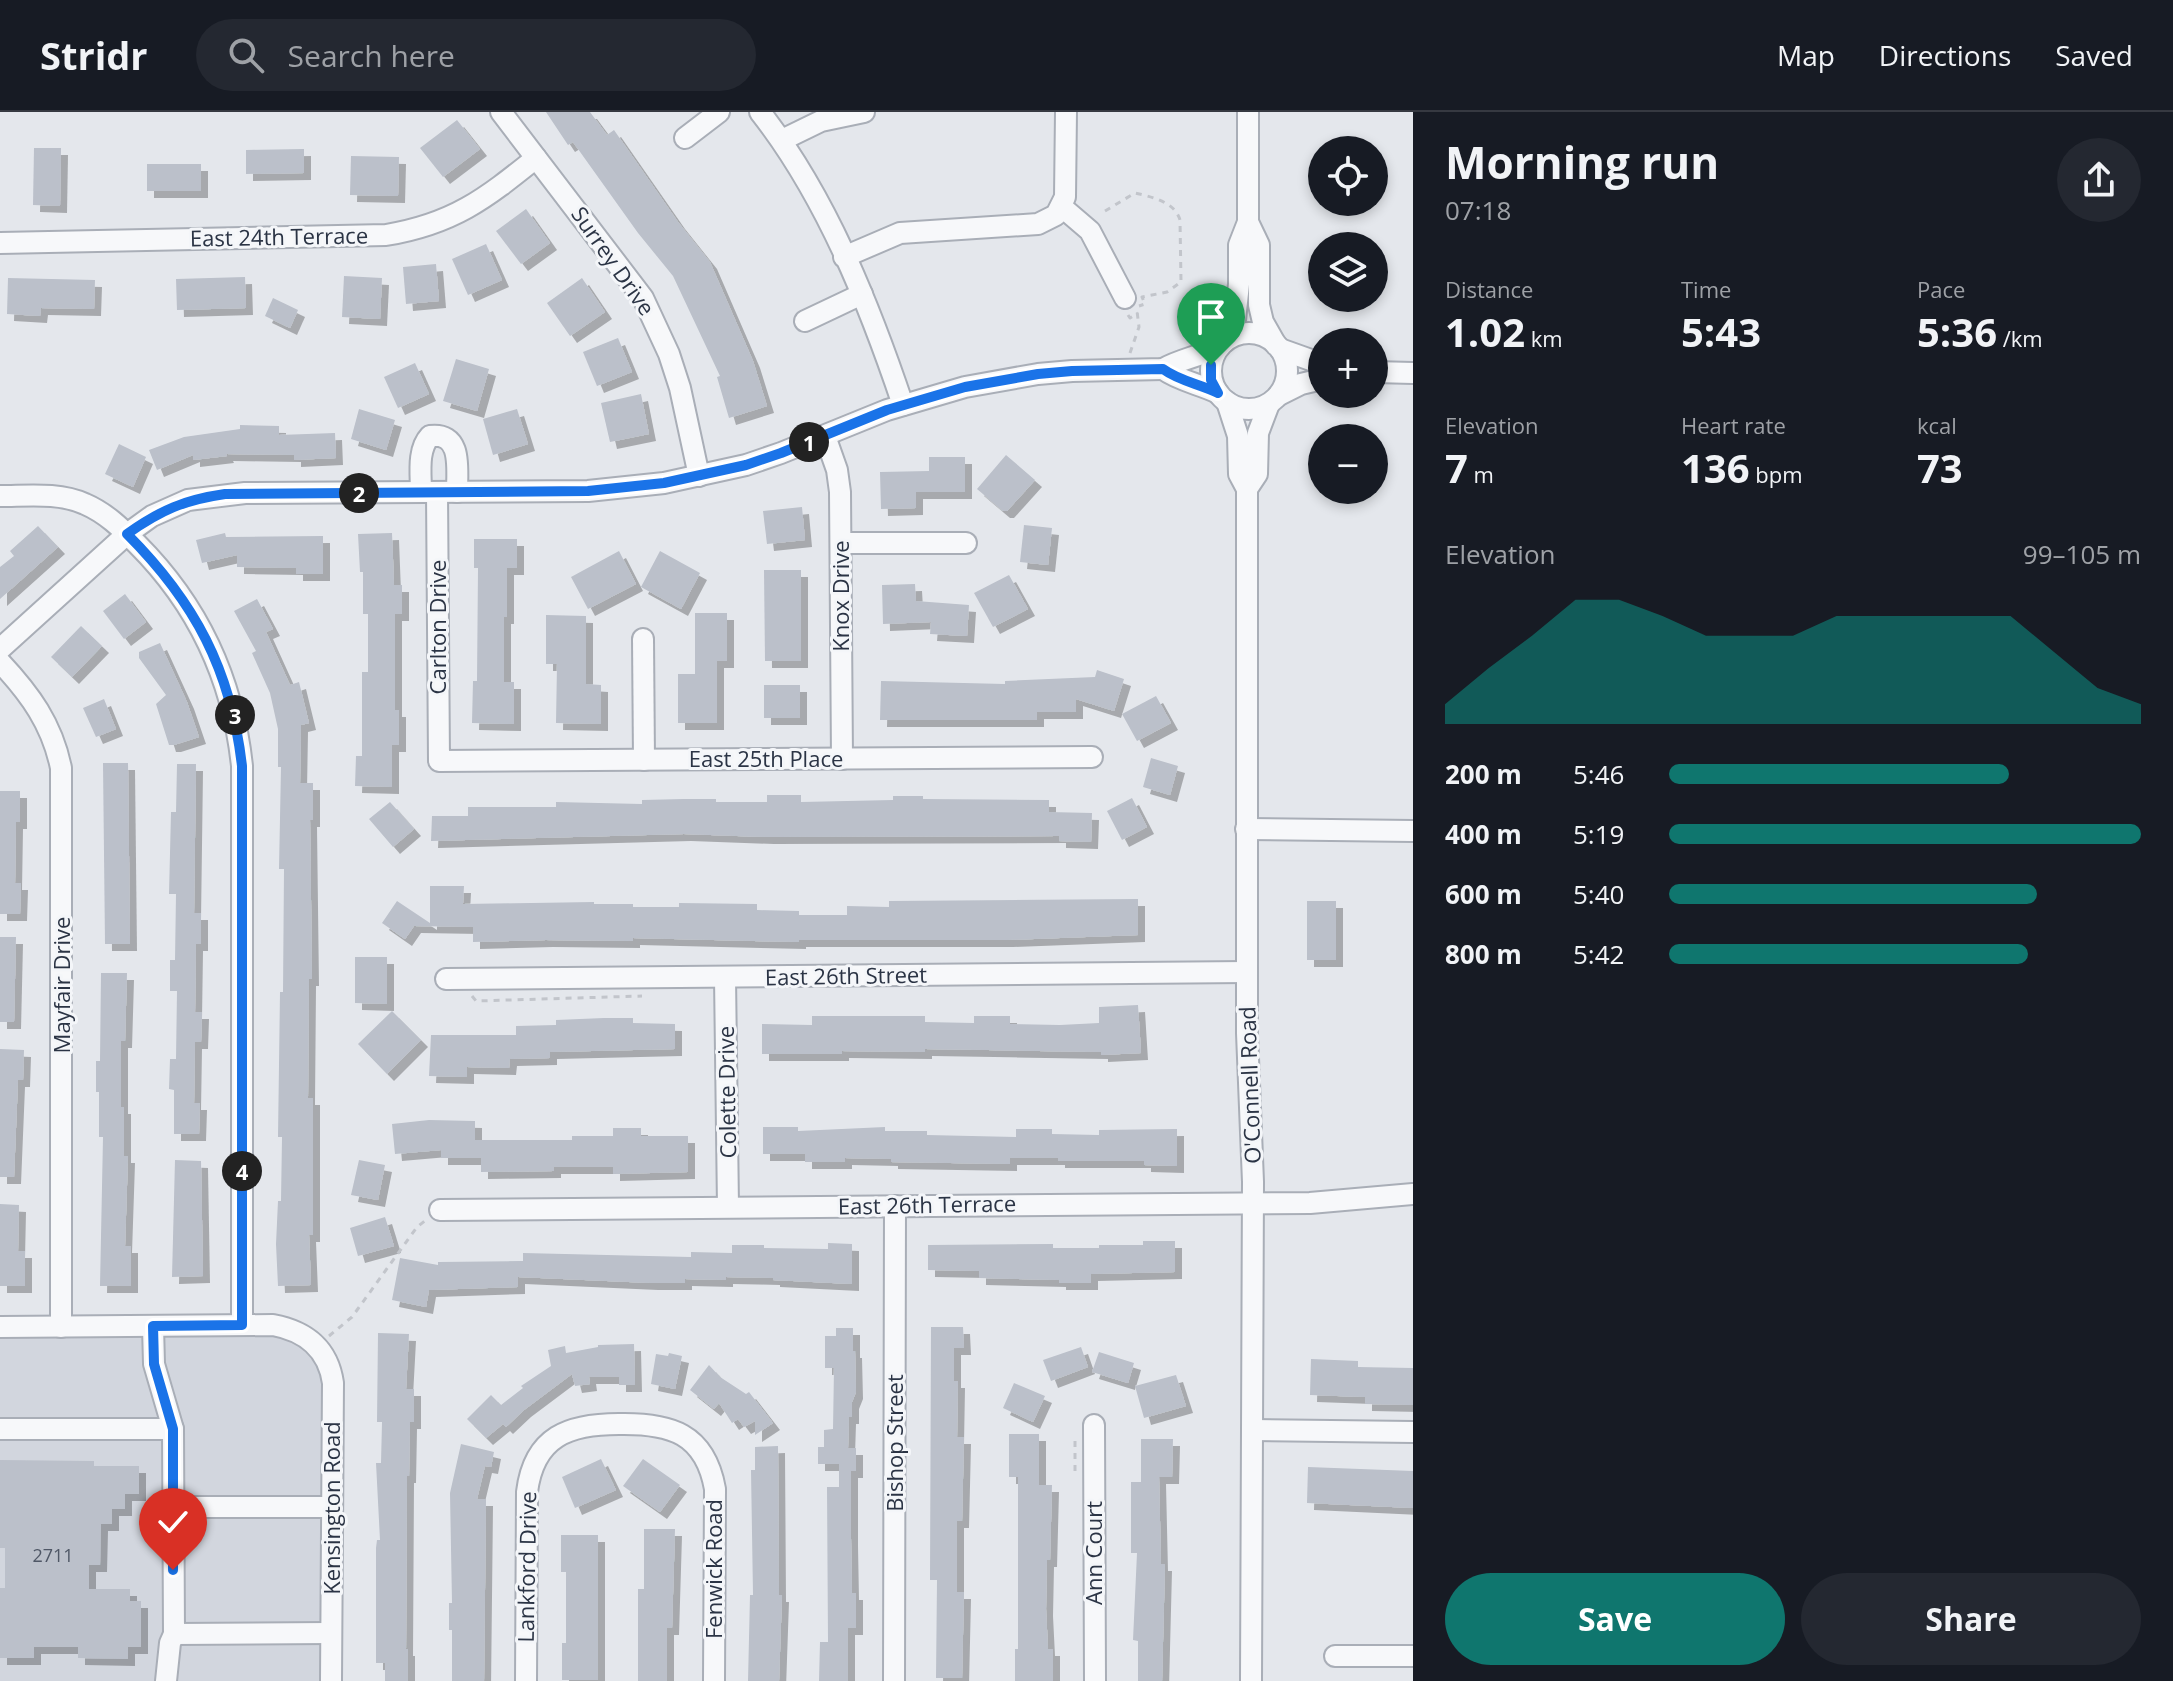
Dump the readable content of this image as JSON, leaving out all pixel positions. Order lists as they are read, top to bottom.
{
  "streets": {
    "street": [
      "East 24th Terrace",
      "Surrey Drive",
      "Knox Drive",
      "Carlton Drive",
      "East 25th Place",
      "East 26th Street",
      "Mayfair Drive",
      "O'Connell Road",
      "Colette Drive",
      "East 26th Terrace",
      "Bishop Street",
      "Kensington Road",
      "Ann Court",
      "Lankford Drive",
      "Fenwick Road"
    ]
  },
  "crossings": [
    ["East 24th Terrace", "Surrey Drive"],
    ["Knox Drive", "East 25th Place"],
    ["Carlton Drive", "East 25th Place"],
    ["East 26th Street", "O'Connell Road"],
    ["East 26th Street", "Colette Drive"],
    ["O'Connell Road", "East 26th Terrace"],
    ["Colette Drive", "East 26th Terrace"],
    ["East 26th Terrace", "Bishop Street"],
    ["Lankford Drive", "Fenwick Road"]
  ],
  "house_numbers": ["2711"],
  "page": {
    "header": "Stridr",
    "search": "Search here",
    "nav": ["Map", "Directions", "Saved"],
    "heading": ["Morning run", "07:18"],
    "map_buttons": ["+", "−"],
    "stats": [
      ["Distance", "1.02 km"],
      ["Time", "5:43"],
      ["Pace", "5:36 /km"],
      ["Elevation", "7 m"],
      ["Heart rate", "136 bpm"],
      ["kcal", "73"]
    ],
    "pins": [
      "1",
      "2",
      "3",
      "4"
    ],
    "chart": ["Elevation", "99–105 m"],
    "list": [
      {
        "name": "200 m",
        "note": "5:46"
      },
      {
        "name": "400 m",
        "note": "5:19"
      },
      {
        "name": "600 m",
        "note": "5:40"
      },
      {
        "name": "800 m",
        "note": "5:42"
      }
    ],
    "buttons": ["Save", "Share"]
  }
}
